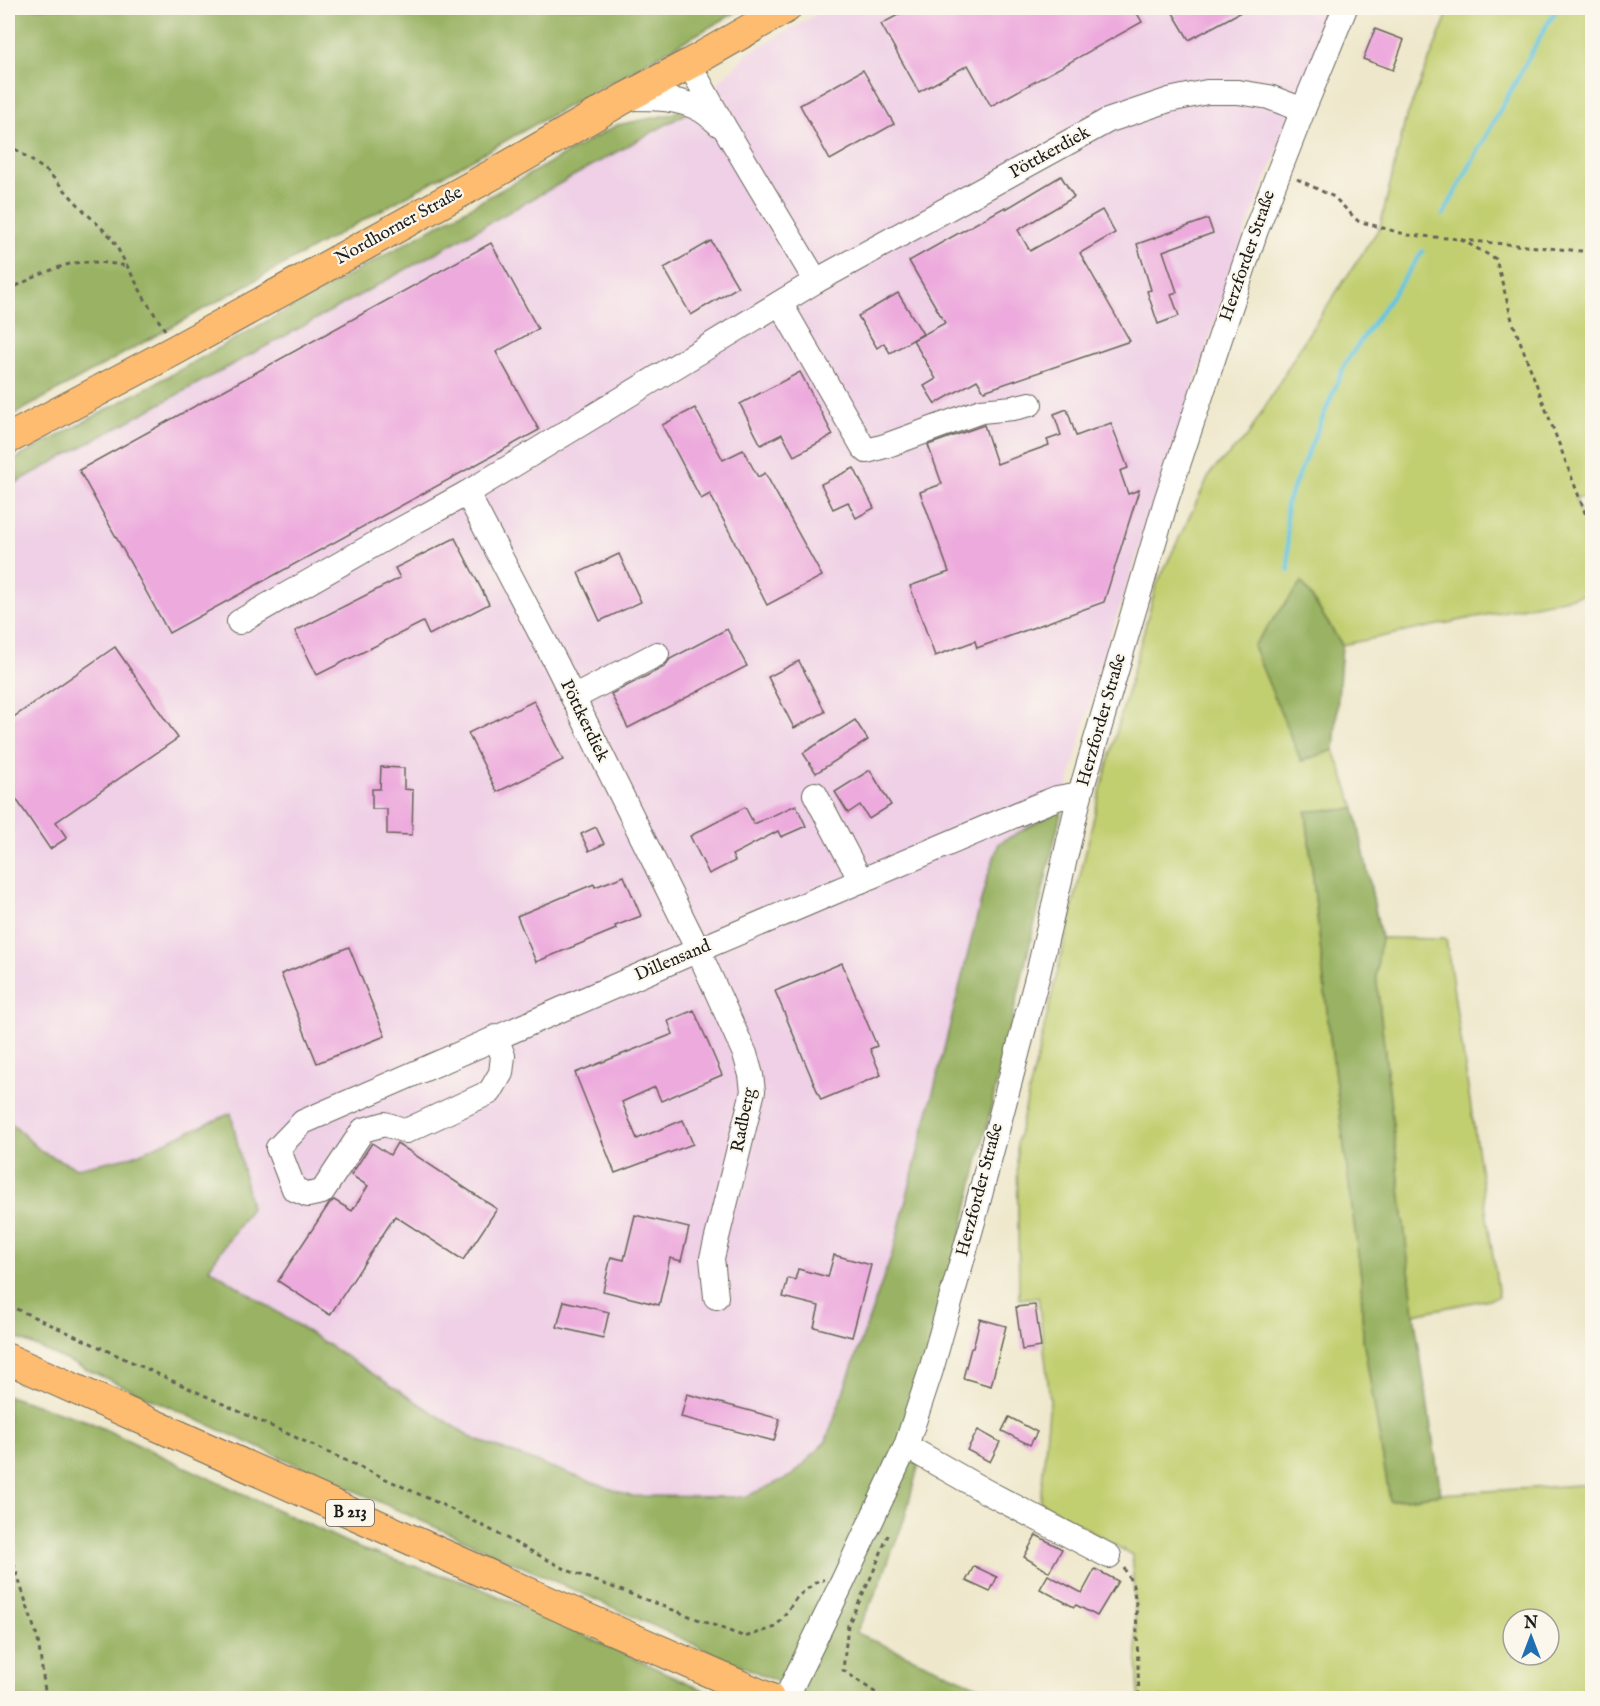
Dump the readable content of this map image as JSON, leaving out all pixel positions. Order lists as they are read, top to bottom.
{
  "streets": {
    "main road": ["Nordhorner Straße", "B 213"],
    "street": [
      "Pöttkerdiek",
      "Herzforder Straße",
      "Dillensand",
      "Radberg"
    ]
  },
  "crossings": [
    ["Pöttkerdiek", "Herzforder Straße"],
    ["Pöttkerdiek", "Dillensand"],
    ["Pöttkerdiek", "Radberg"],
    ["Herzforder Straße", "Dillensand"],
    ["Dillensand", "Radberg"]
  ],
  "north": "top"
}
